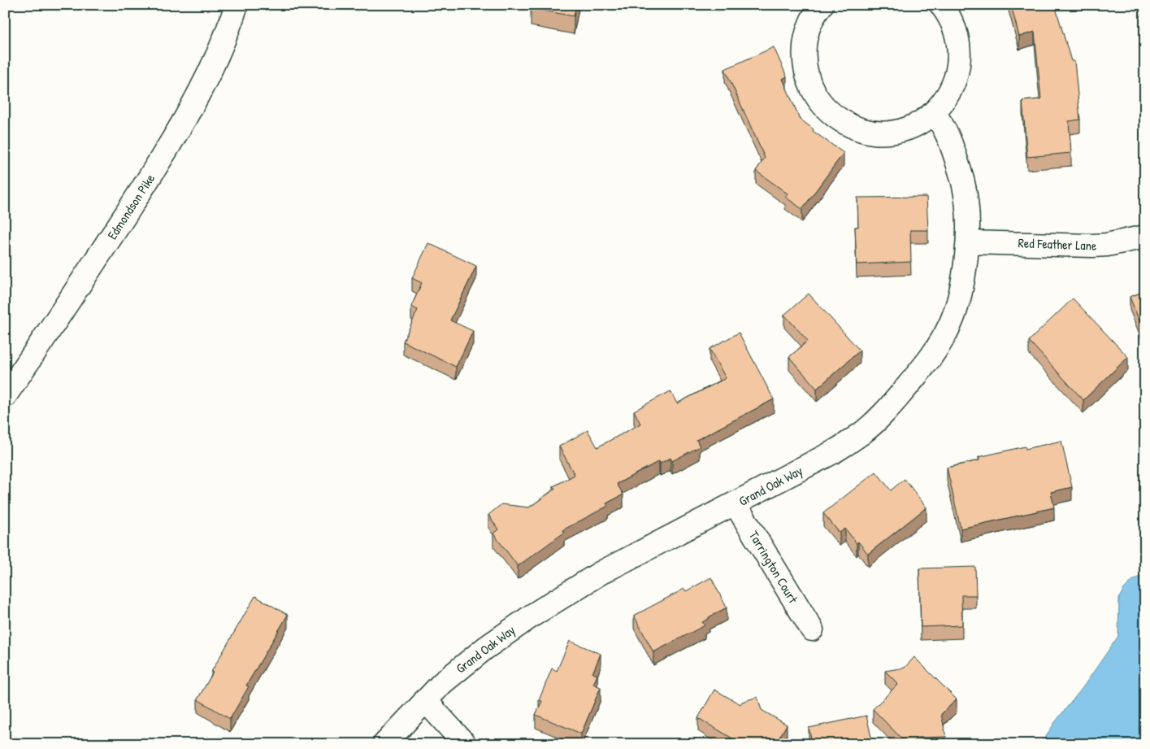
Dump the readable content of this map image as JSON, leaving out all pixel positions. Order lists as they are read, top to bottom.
{
  "streets": {
    "street": [
      "Edmondson Pike",
      "Red Feather Lane",
      "Grand Oak Way",
      "Tarrington Court"
    ]
  },
  "crossings": [
    ["Red Feather Lane", "Grand Oak Way"],
    ["Grand Oak Way", "Tarrington Court"]
  ]
}
